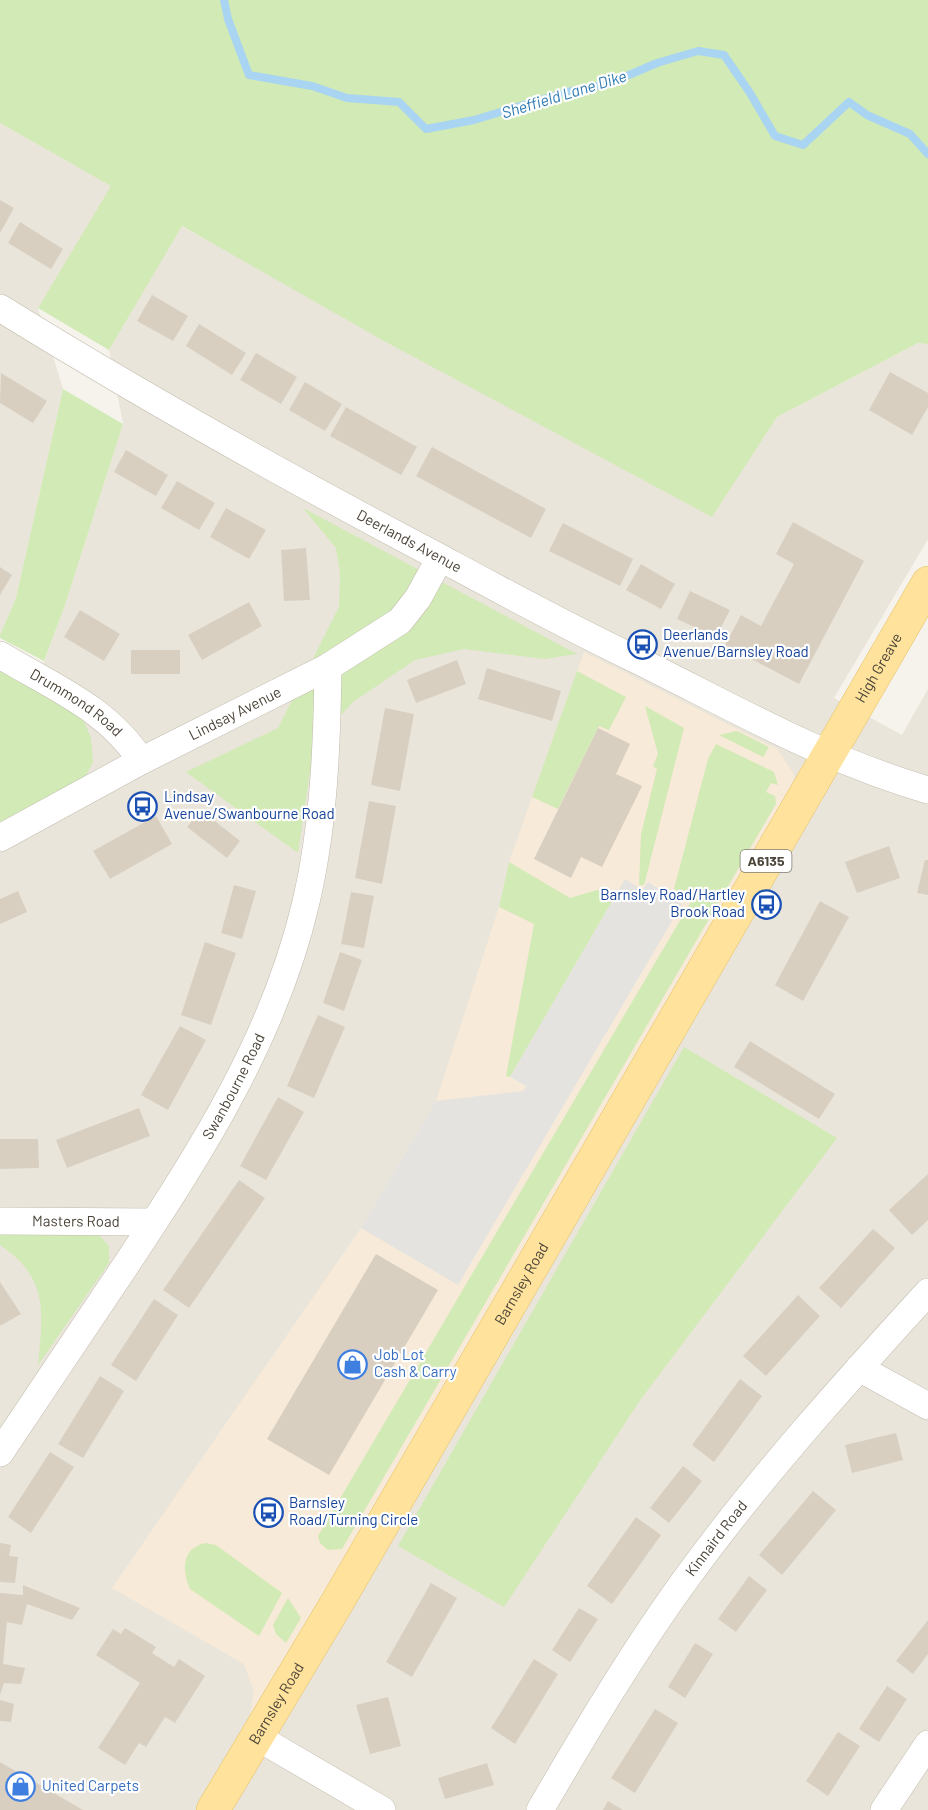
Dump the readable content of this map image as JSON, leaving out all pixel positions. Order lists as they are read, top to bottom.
{
  "streets": {
    "main road": ["High Greave", "A6135", "Barnsley Road"],
    "street": [
      "Deerlands Avenue",
      "Drummond Road",
      "Lindsay Avenue",
      "Swanbourne Road",
      "Masters Road",
      "Kinnaird Road"
    ]
  },
  "crossings": [
    ["Deerlands Avenue", "High Greave"],
    ["Deerlands Avenue", "Lindsay Avenue"],
    ["Deerlands Avenue", "Barnsley Road"],
    ["High Greave", "Barnsley Road"],
    ["Drummond Road", "Lindsay Avenue"],
    ["Lindsay Avenue", "Swanbourne Road"],
    ["Swanbourne Road", "Masters Road"]
  ],
  "water": ["Sheffield Lane Dike"],
  "places": {
    "bus stop": [
      "Deerlands Avenue/Barnsley Road",
      "Lindsay Avenue/Swanbourne Road",
      "Barnsley Road/Hartley Brook Road",
      "Barnsley Road/Turning Circle"
    ],
    "shop": ["Job Lot Cash & Carry", "United Carpets"]
  }
}
